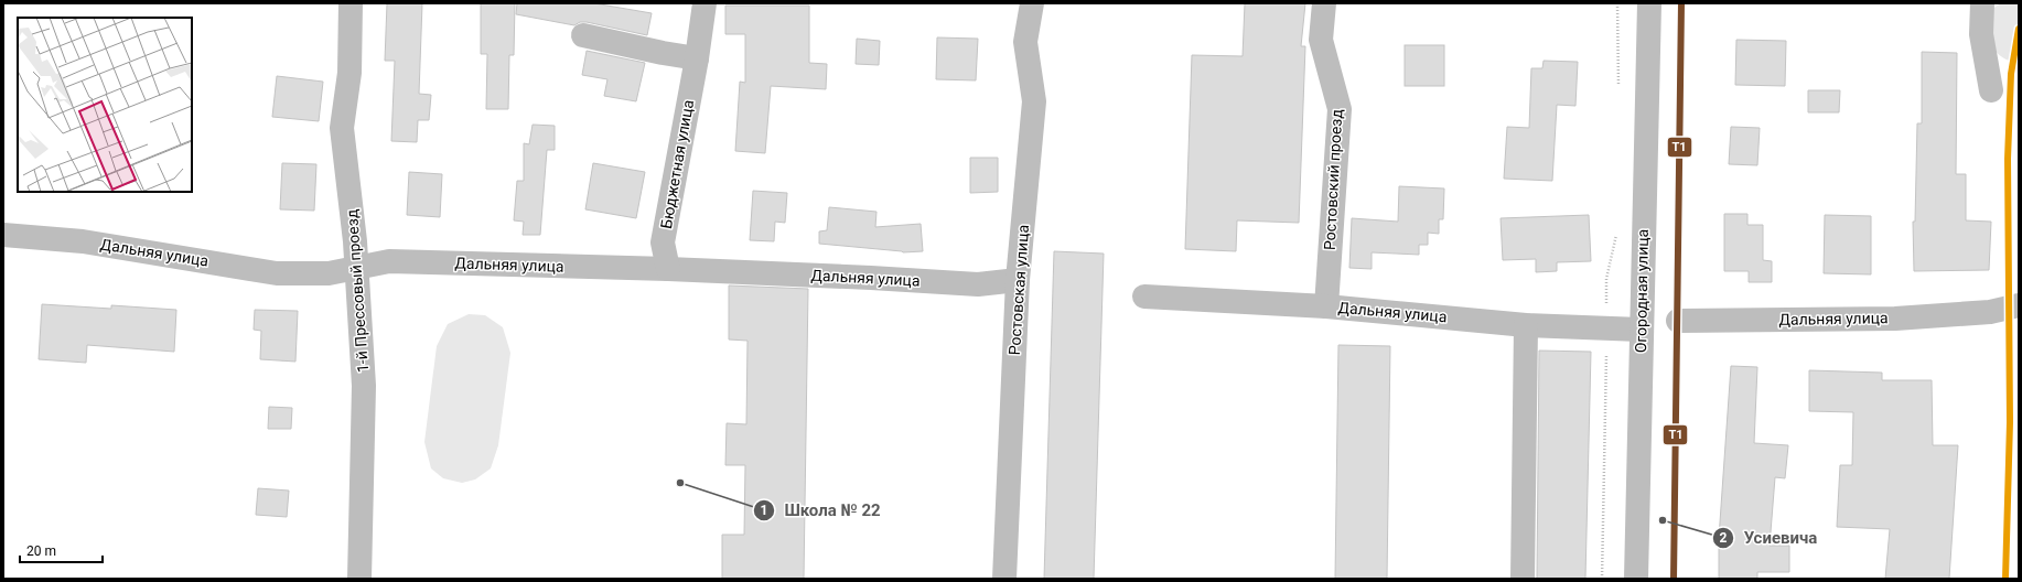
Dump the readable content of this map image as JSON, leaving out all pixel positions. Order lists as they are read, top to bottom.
{
  "streets": {
    "street": [
      "Бюджетная улица",
      "Ростовский проезд",
      "Дальняя улица",
      "Ростовская улица",
      "1-й Прессовый проезд",
      "Огородная улица"
    ]
  },
  "crossings": [
    ["Бюджетная улица", "Дальняя улица"],
    ["Ростовский проезд", "Дальняя улица"],
    ["Дальняя улица", "Ростовская улица"],
    ["Дальняя улица", "1-й Прессовый проезд"],
    ["Дальняя улица", "Огородная улица"]
  ],
  "places": ["Школа № 22", "Усиевича"],
  "lines": ["transit line T1"],
  "scale_bar": "20 m"
}
